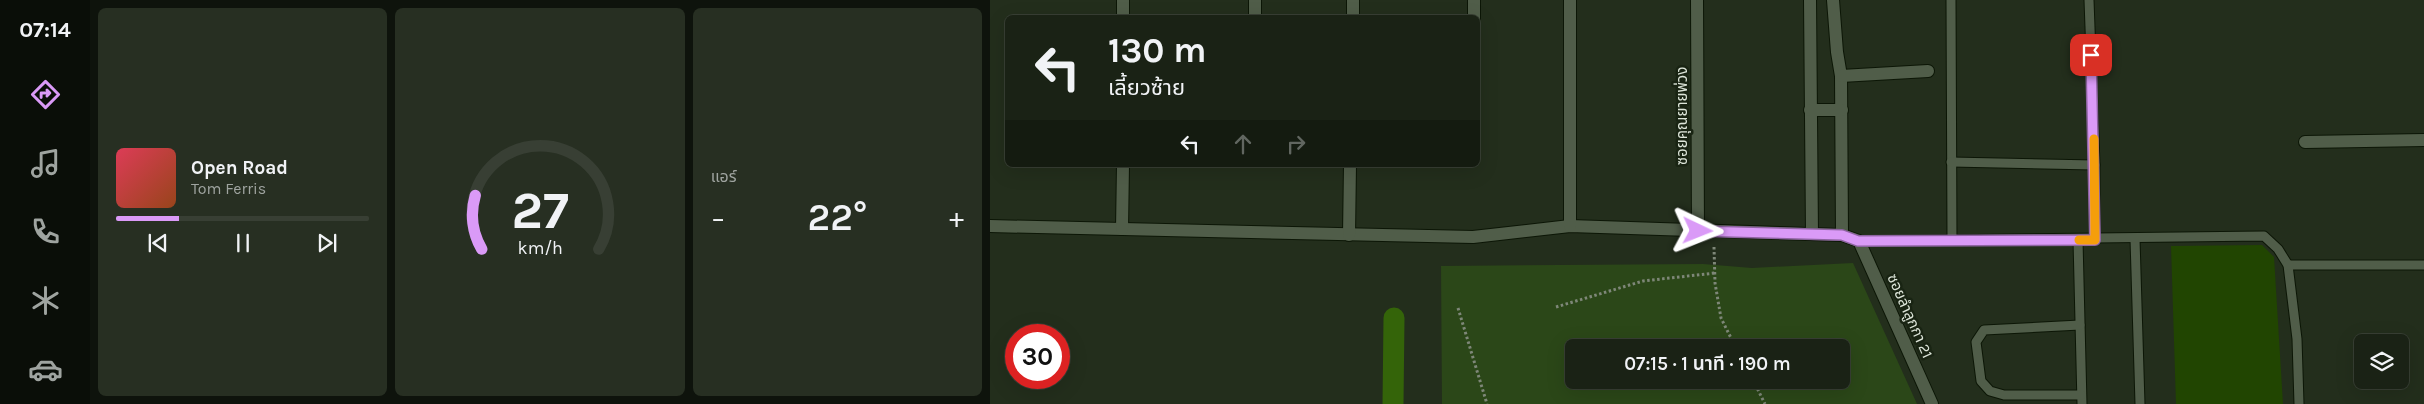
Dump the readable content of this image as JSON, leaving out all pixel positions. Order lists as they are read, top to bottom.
{
  "streets": {
    "street": ["ซอยคุณยายพ่วง", "ซอยลำลูกกา 21"]
  },
  "page": {
    "tabs": "07:14",
    "tile": "แอร์",
    "turn": ["130 m", "เลี้ยวซ้าย"],
    "song": ["Open Road", "Tom Ferris"],
    "heat": ["−", "22°", "+"],
    "limit": "30",
    "trip": "07:15 · 1 นาที · 190 m",
    "gauge": ["27", "km/h"]
  }
}
